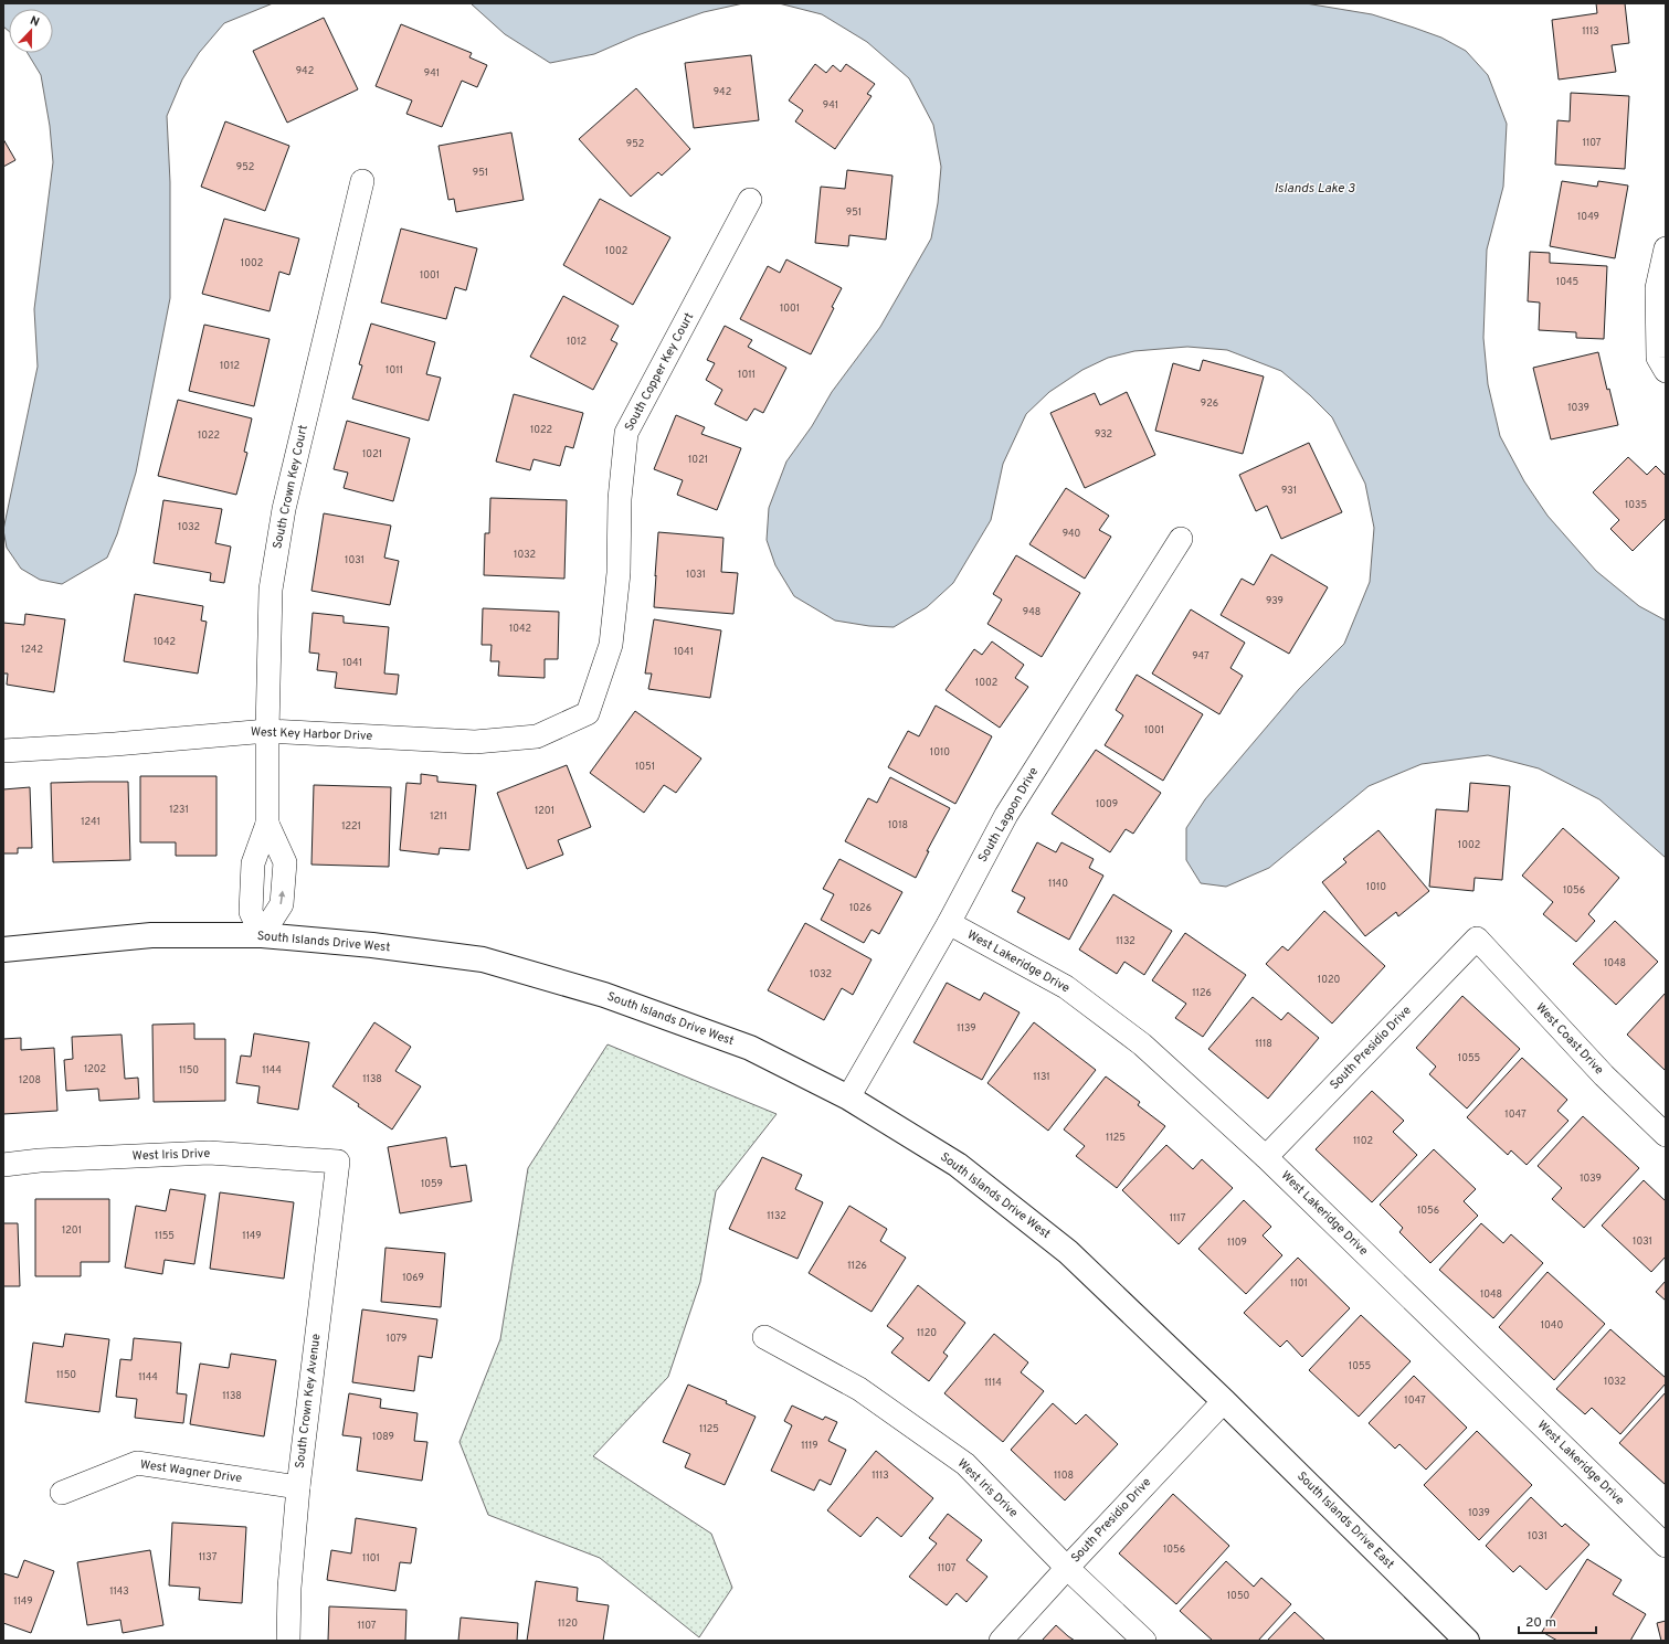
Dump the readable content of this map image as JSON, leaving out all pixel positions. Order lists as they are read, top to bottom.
{
  "streets": {
    "street": [
      "South Copper Key Court",
      "South Crown Key Court",
      "West Key Harbor Drive",
      "South Lagoon Drive",
      "South Islands Drive West",
      "West Lakeridge Drive",
      "West Coast Drive",
      "South Presidio Drive",
      "West Iris Drive",
      "South Crown Key Avenue",
      "West Wagner Drive",
      "South Islands Drive East"
    ]
  },
  "crossings": [
    ["South Copper Key Court", "West Key Harbor Drive"],
    ["South Crown Key Court", "West Key Harbor Drive"],
    ["South Crown Key Court", "South Islands Drive West"],
    ["South Lagoon Drive", "South Islands Drive West"],
    ["South Lagoon Drive", "West Lakeridge Drive"],
    ["South Islands Drive West", "South Presidio Drive"],
    ["South Islands Drive West", "South Islands Drive East"],
    ["West Lakeridge Drive", "South Presidio Drive"],
    ["West Coast Drive", "South Presidio Drive"],
    ["South Presidio Drive", "West Iris Drive"],
    ["South Presidio Drive", "South Islands Drive East"],
    ["West Iris Drive", "South Crown Key Avenue"],
    ["South Crown Key Avenue", "West Wagner Drive"]
  ],
  "water": ["Islands Lake 3"],
  "house_numbers": [
    "1113",
    "942",
    "941",
    "942",
    "941",
    "1107",
    "952",
    "952",
    "951",
    "951",
    "1049",
    "1002",
    "1002",
    "1001",
    "1045",
    "1001",
    "1012",
    "1012",
    "1011",
    "1011",
    "926",
    "1039",
    "1022",
    "932",
    "1022",
    "1021",
    "1021",
    "931",
    "1035",
    "1032",
    "940",
    "1032",
    "1031",
    "1031",
    "939",
    "948",
    "1042",
    "1042",
    "1242",
    "1041",
    "947",
    "1041",
    "1002",
    "1001",
    "1010",
    "1051",
    "1009",
    "1231",
    "1201",
    "1211",
    "1241",
    "1018",
    "1221",
    "1002",
    "1140",
    "1010",
    "1056",
    "1026",
    "1132",
    "1048",
    "1032",
    "1020",
    "1126",
    "1139",
    "1118",
    "1055",
    "1202",
    "1150",
    "1144",
    "1131",
    "1138",
    "1208",
    "1047",
    "1125",
    "1102",
    "1039",
    "1059",
    "1056",
    "1132",
    "1117",
    "1201",
    "1155",
    "1149",
    "1031",
    "1109",
    "1126",
    "1069",
    "1101",
    "1048",
    "1040",
    "1120",
    "1079",
    "1055",
    "1150",
    "1144",
    "1032",
    "1114",
    "1138",
    "1047",
    "1125",
    "1089",
    "1119",
    "1113",
    "1108",
    "1039",
    "1031",
    "1056",
    "1137",
    "1101",
    "1107",
    "1143",
    "1050",
    "1149",
    "1120",
    "1107"
  ],
  "scale_bar": "20 m",
  "north": "top"
}
